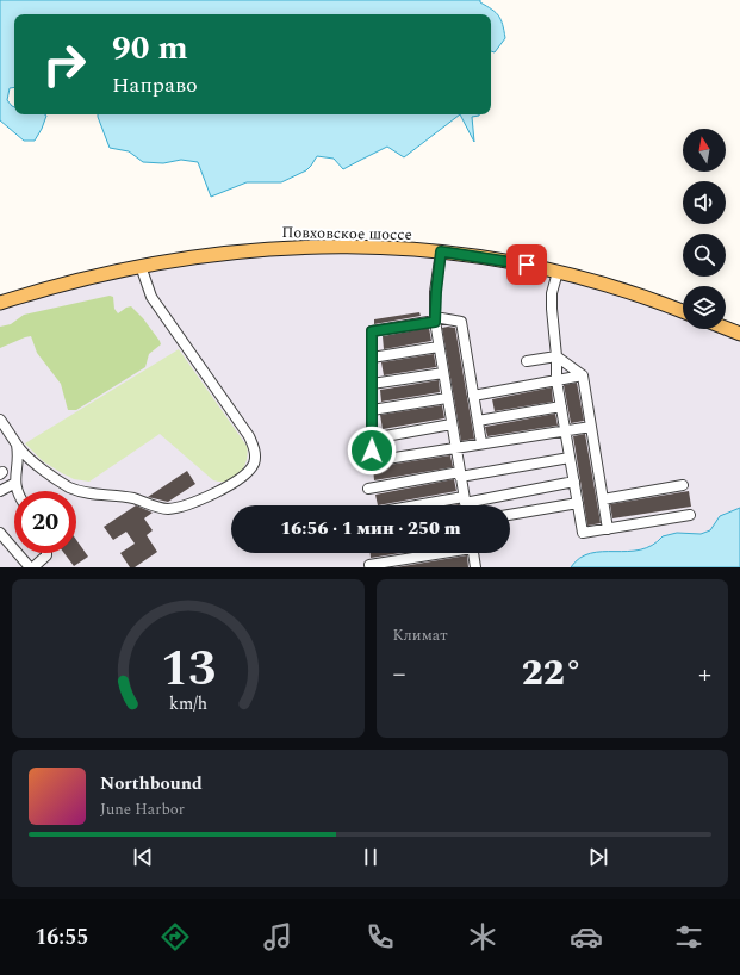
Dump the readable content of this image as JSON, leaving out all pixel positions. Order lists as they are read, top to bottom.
{
  "streets": {
    "main road": ["Повховское шоссе"]
  },
  "north": "top",
  "page": {
    "turn": ["90 m", "Направо"],
    "limit": "20",
    "trip": "16:56 · 1 мин · 250 m",
    "tile": "Климат",
    "heat": ["−", "22°", "+"],
    "song": ["Northbound", "June Harbor"],
    "tabs": "16:55",
    "gauge": ["13", "km/h"]
  }
}
